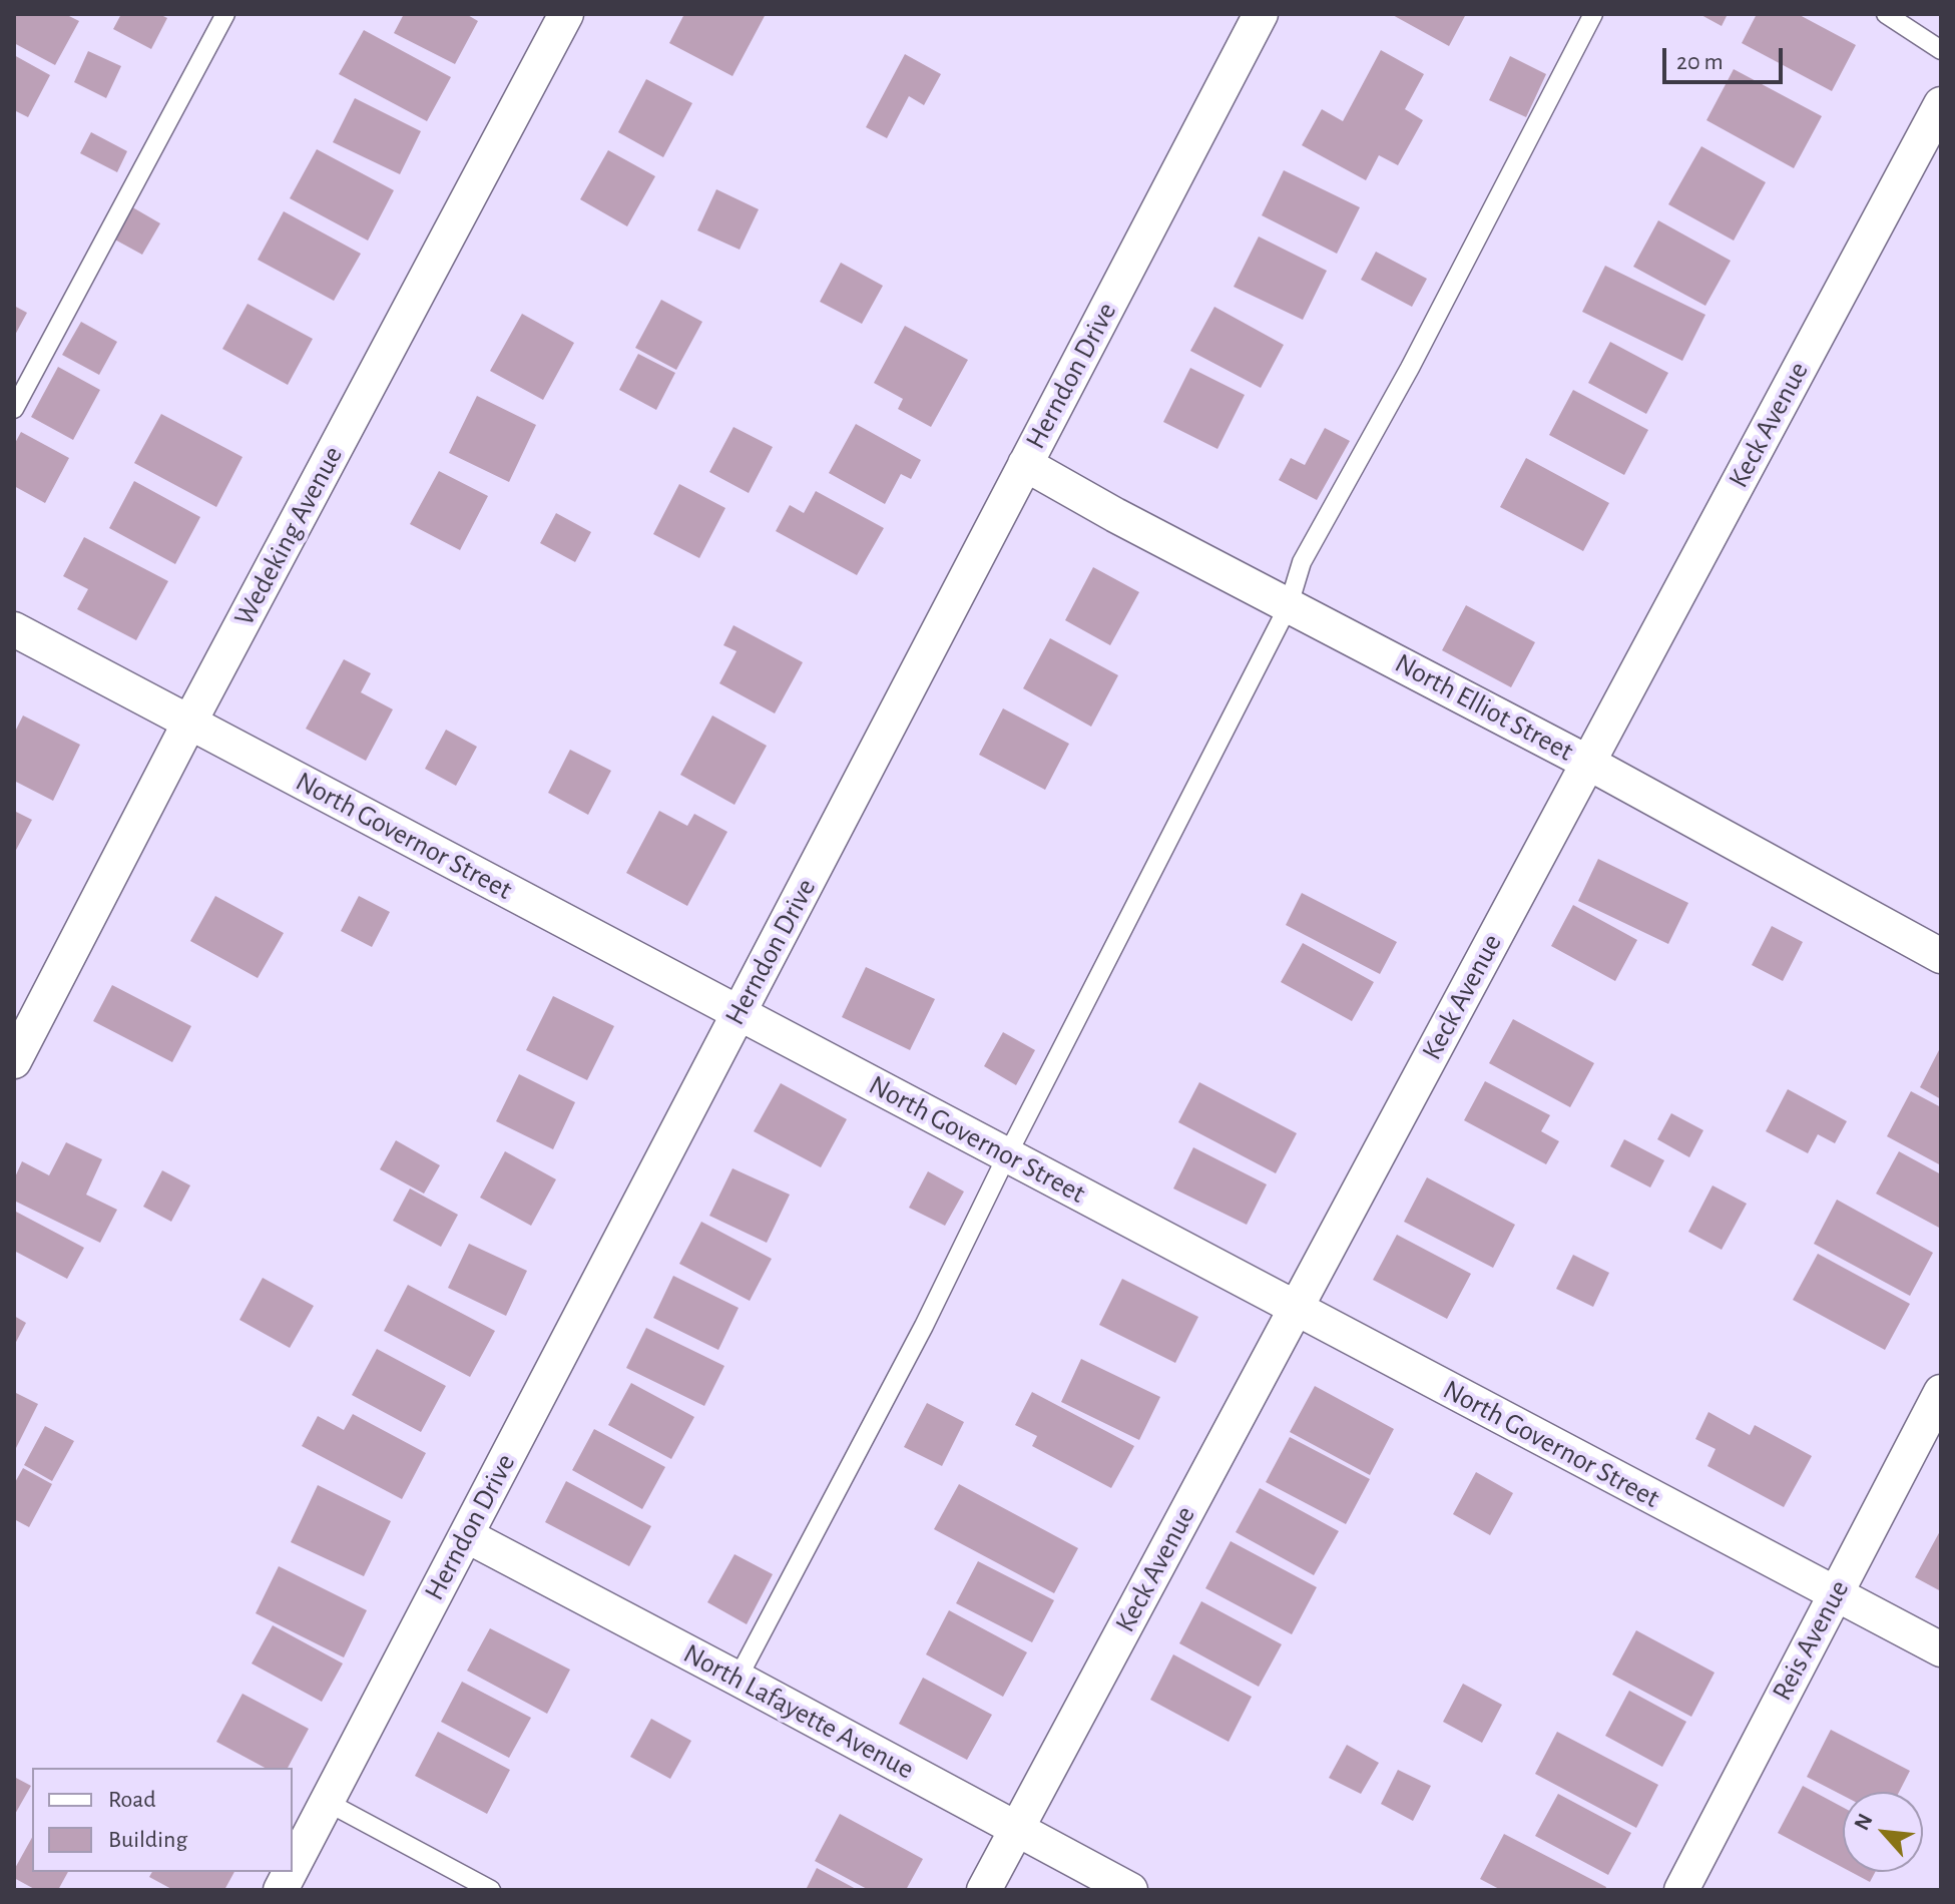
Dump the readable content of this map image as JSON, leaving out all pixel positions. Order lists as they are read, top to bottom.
{
  "streets": {
    "street": [
      "Herndon Drive",
      "Keck Avenue",
      "Wedeking Avenue",
      "North Elliot Street",
      "North Governor Street",
      "Reis Avenue",
      "North Lafayette Avenue"
    ]
  },
  "crossings": [
    ["Herndon Drive", "North Elliot Street"],
    ["Herndon Drive", "North Governor Street"],
    ["Herndon Drive", "North Lafayette Avenue"],
    ["Keck Avenue", "North Elliot Street"],
    ["Keck Avenue", "North Governor Street"],
    ["Keck Avenue", "North Lafayette Avenue"],
    ["Wedeking Avenue", "North Governor Street"],
    ["North Governor Street", "Reis Avenue"]
  ],
  "legend": ["Road", "Building"],
  "scale_bar": "20 m",
  "north": "top left"
}
